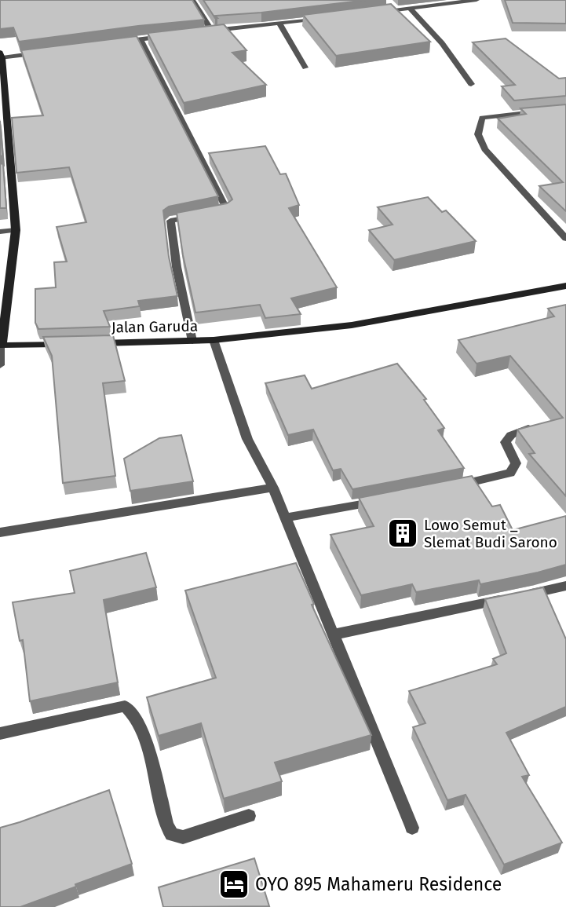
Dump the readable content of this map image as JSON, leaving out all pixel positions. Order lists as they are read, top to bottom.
{
  "streets": {
    "main road": ["Jalan Garuda"]
  },
  "places": {
    "building": ["Lowo Semut _ Slemat Budi Sarono"],
    "hotel": ["OYO 895 Mahameru Residence"]
  }
}
